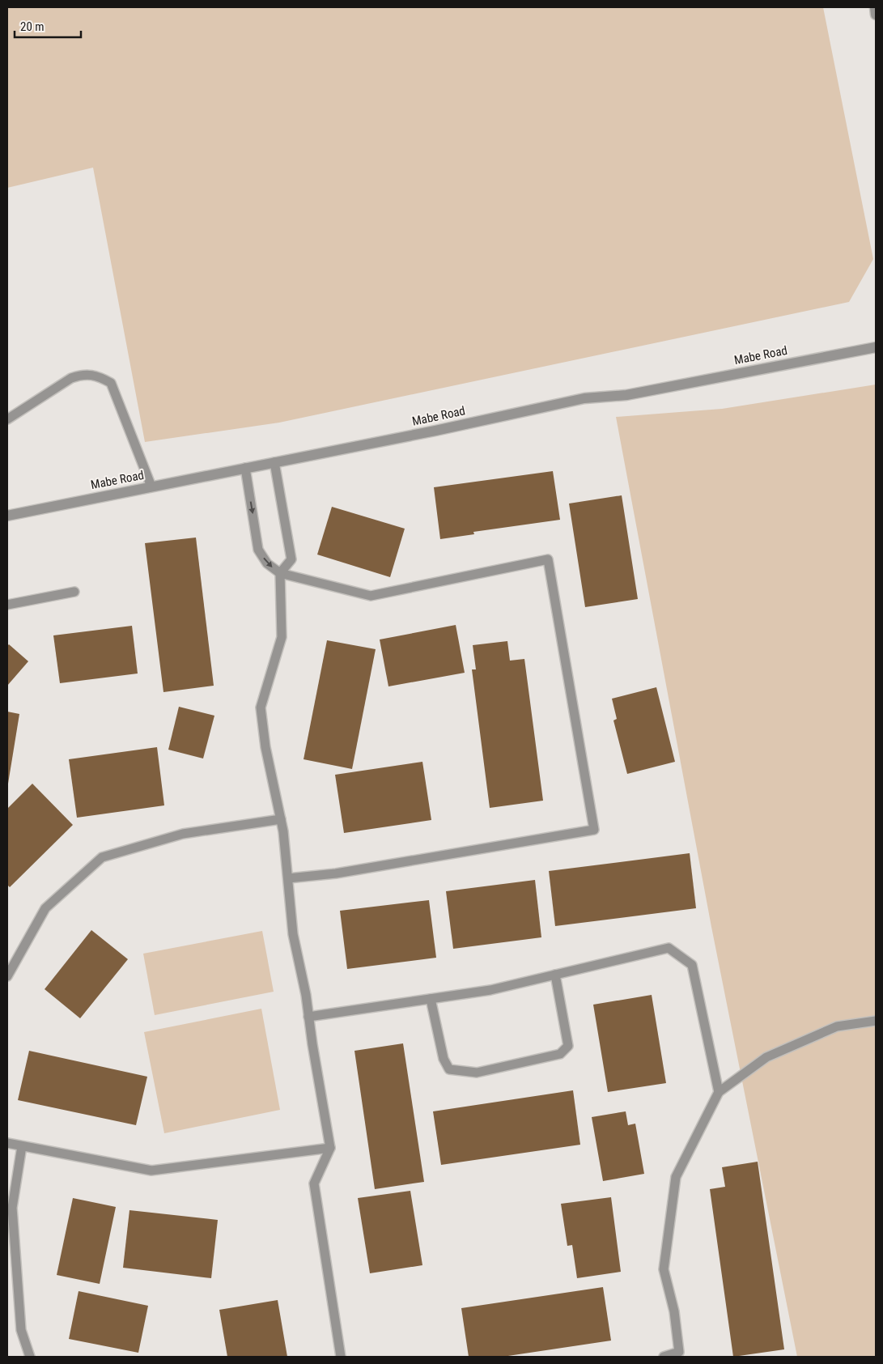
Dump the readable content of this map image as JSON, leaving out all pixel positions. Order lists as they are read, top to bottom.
{
  "streets": {
    "street": ["Mabe Road"]
  },
  "scale_bar": "20 m"
}
